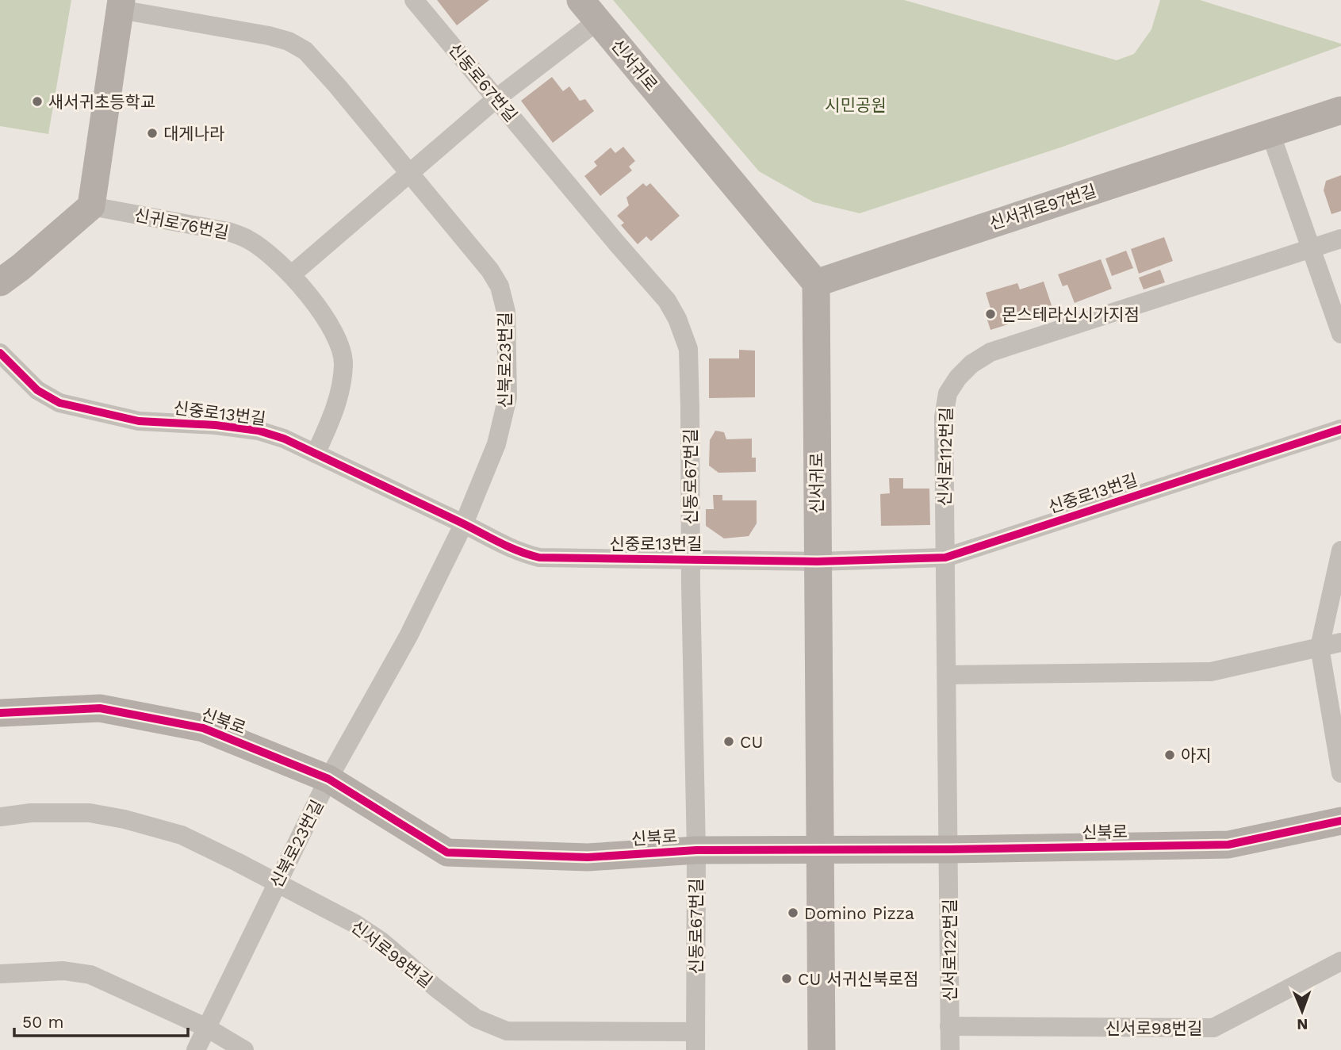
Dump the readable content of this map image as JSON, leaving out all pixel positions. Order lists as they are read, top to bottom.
{
  "streets": {
    "street": [
      "신서귀로",
      "신동로67번길",
      "신서귀로97번길",
      "신귀로76번길",
      "신북로23번길",
      "신중로13번길",
      "신서로112번길",
      "신북로",
      "신서로122번길",
      "신서로98번길"
    ]
  },
  "crossings": [
    ["신서귀로", "신서귀로97번길"],
    ["신서귀로", "신중로13번길"],
    ["신서귀로", "신북로"],
    ["신동로67번길", "신중로13번길"],
    ["신동로67번길", "신북로"],
    ["신동로67번길", "신서로98번길"],
    ["신귀로76번길", "신중로13번길"],
    ["신북로23번길", "신중로13번길"],
    ["신북로23번길", "신북로"],
    ["신북로23번길", "신서로98번길"],
    ["신중로13번길", "신서로112번길"],
    ["신서로112번길", "신북로"],
    ["신서로112번길", "신서로122번길"],
    ["신북로", "신서로122번길"],
    ["신서로122번길", "신서로98번길"]
  ],
  "parks": ["시민공원"],
  "places": [
    "새서귀초등학교",
    "대게나라",
    "몬스테라신시가지점",
    "CU",
    "아지",
    "Domino Pizza",
    "CU 서귀신북로점"
  ],
  "scale_bar": "50 m",
  "north": "bottom"
}
